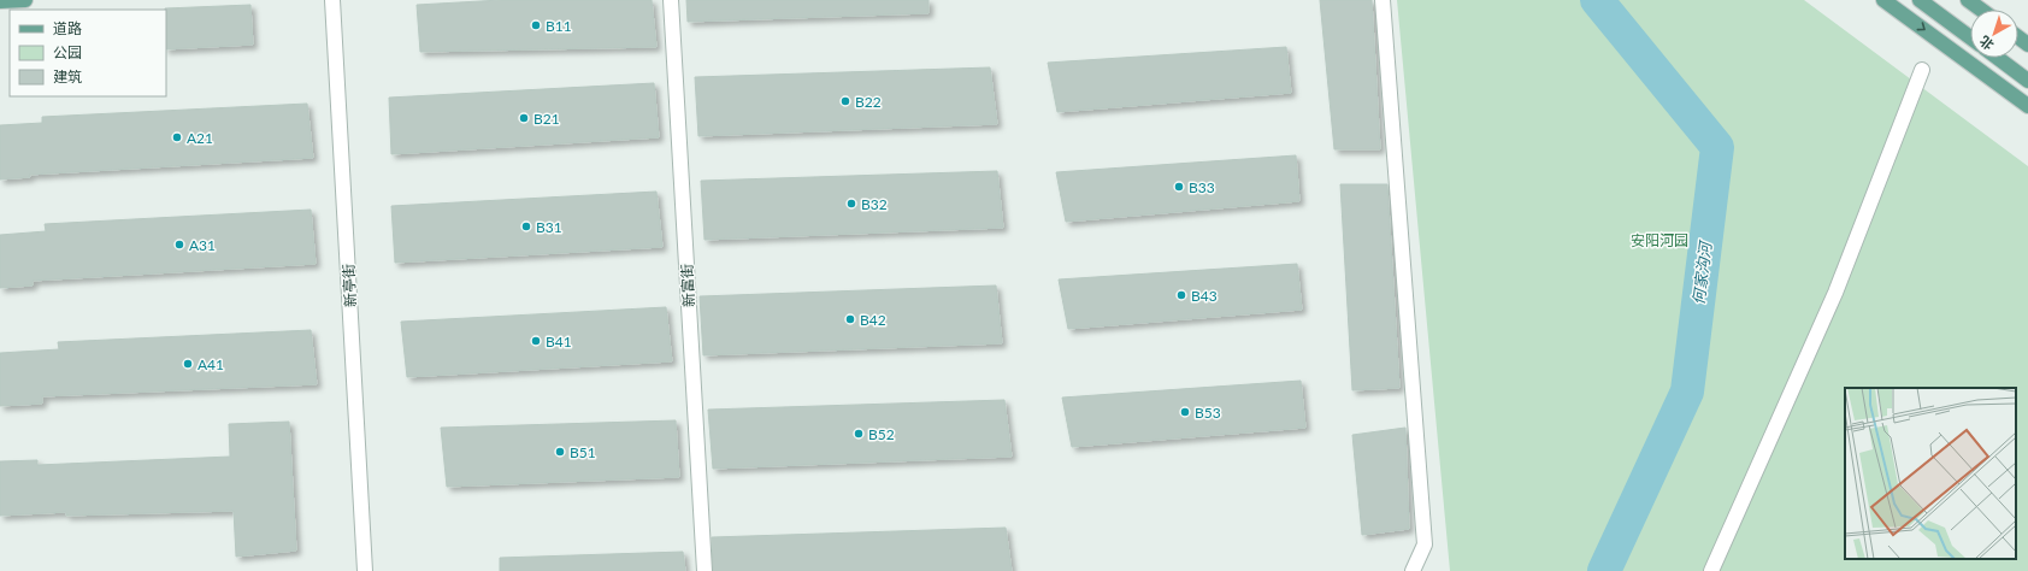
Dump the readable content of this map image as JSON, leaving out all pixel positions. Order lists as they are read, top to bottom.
{
  "streets": {
    "street": ["新亭街", "新富街"]
  },
  "water": ["何家沟河"],
  "parks": ["安阳河园"],
  "places": [
    "B11",
    "B22",
    "B21",
    "A21",
    "B33",
    "B32",
    "B31",
    "A31",
    "B43",
    "B42",
    "B41",
    "A41",
    "B53",
    "B52",
    "B51"
  ],
  "legend": ["道路", "公园", "建筑"],
  "north": "bottom left"
}
